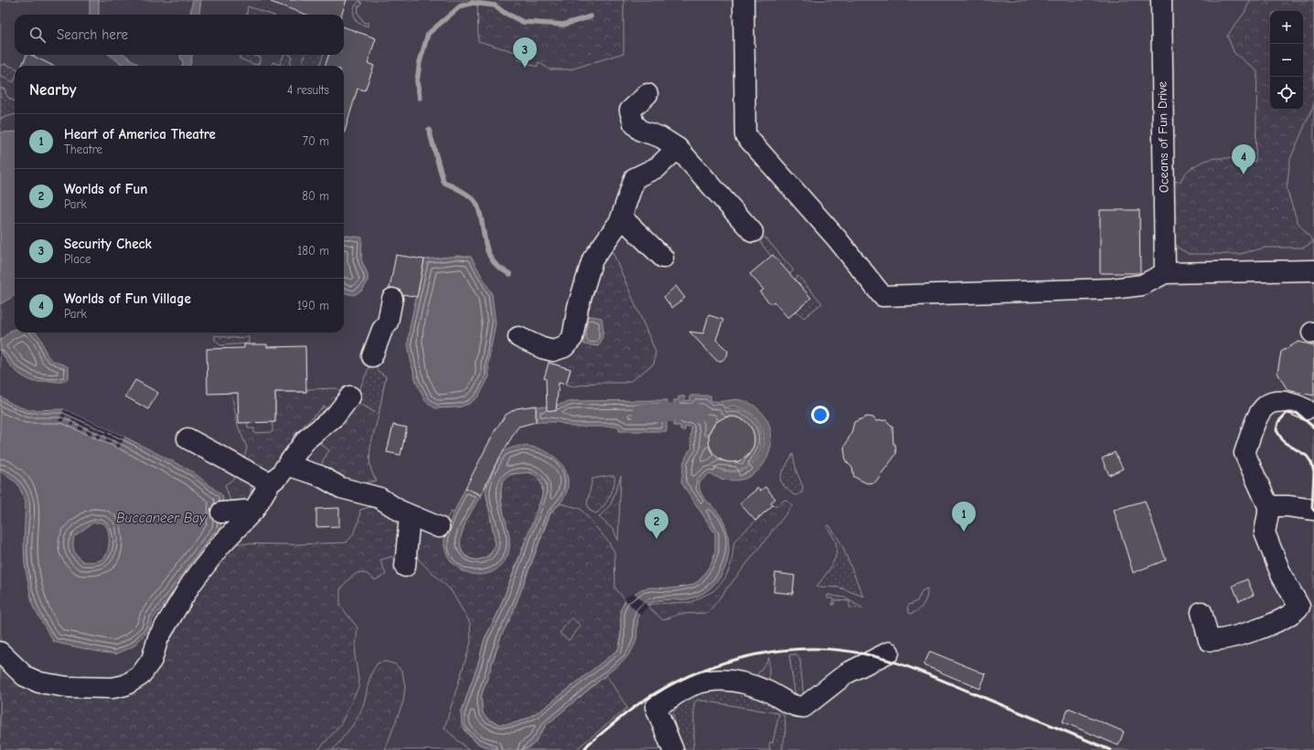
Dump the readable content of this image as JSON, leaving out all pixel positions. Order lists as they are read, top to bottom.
{
  "streets": {
    "street": ["Oceans of Fun Drive"]
  },
  "water": ["Buccaneer Bay"],
  "page": {
    "map_buttons": ["+", "−"],
    "search": "Search here",
    "pins": [
      "3",
      "4",
      "1",
      "2"
    ],
    "heading": ["Nearby", "4 results"],
    "list": [
      {
        "mark": "1",
        "name": "Heart of America Theatre",
        "note": "Theatre",
        "value": "70 m"
      },
      {
        "mark": "2",
        "name": "Worlds of Fun",
        "note": "Park",
        "value": "80 m"
      },
      {
        "mark": "3",
        "name": "Security Check",
        "note": "Place",
        "value": "180 m"
      },
      {
        "mark": "4",
        "name": "Worlds of Fun Village",
        "note": "Park",
        "value": "190 m"
      }
    ]
  }
}
